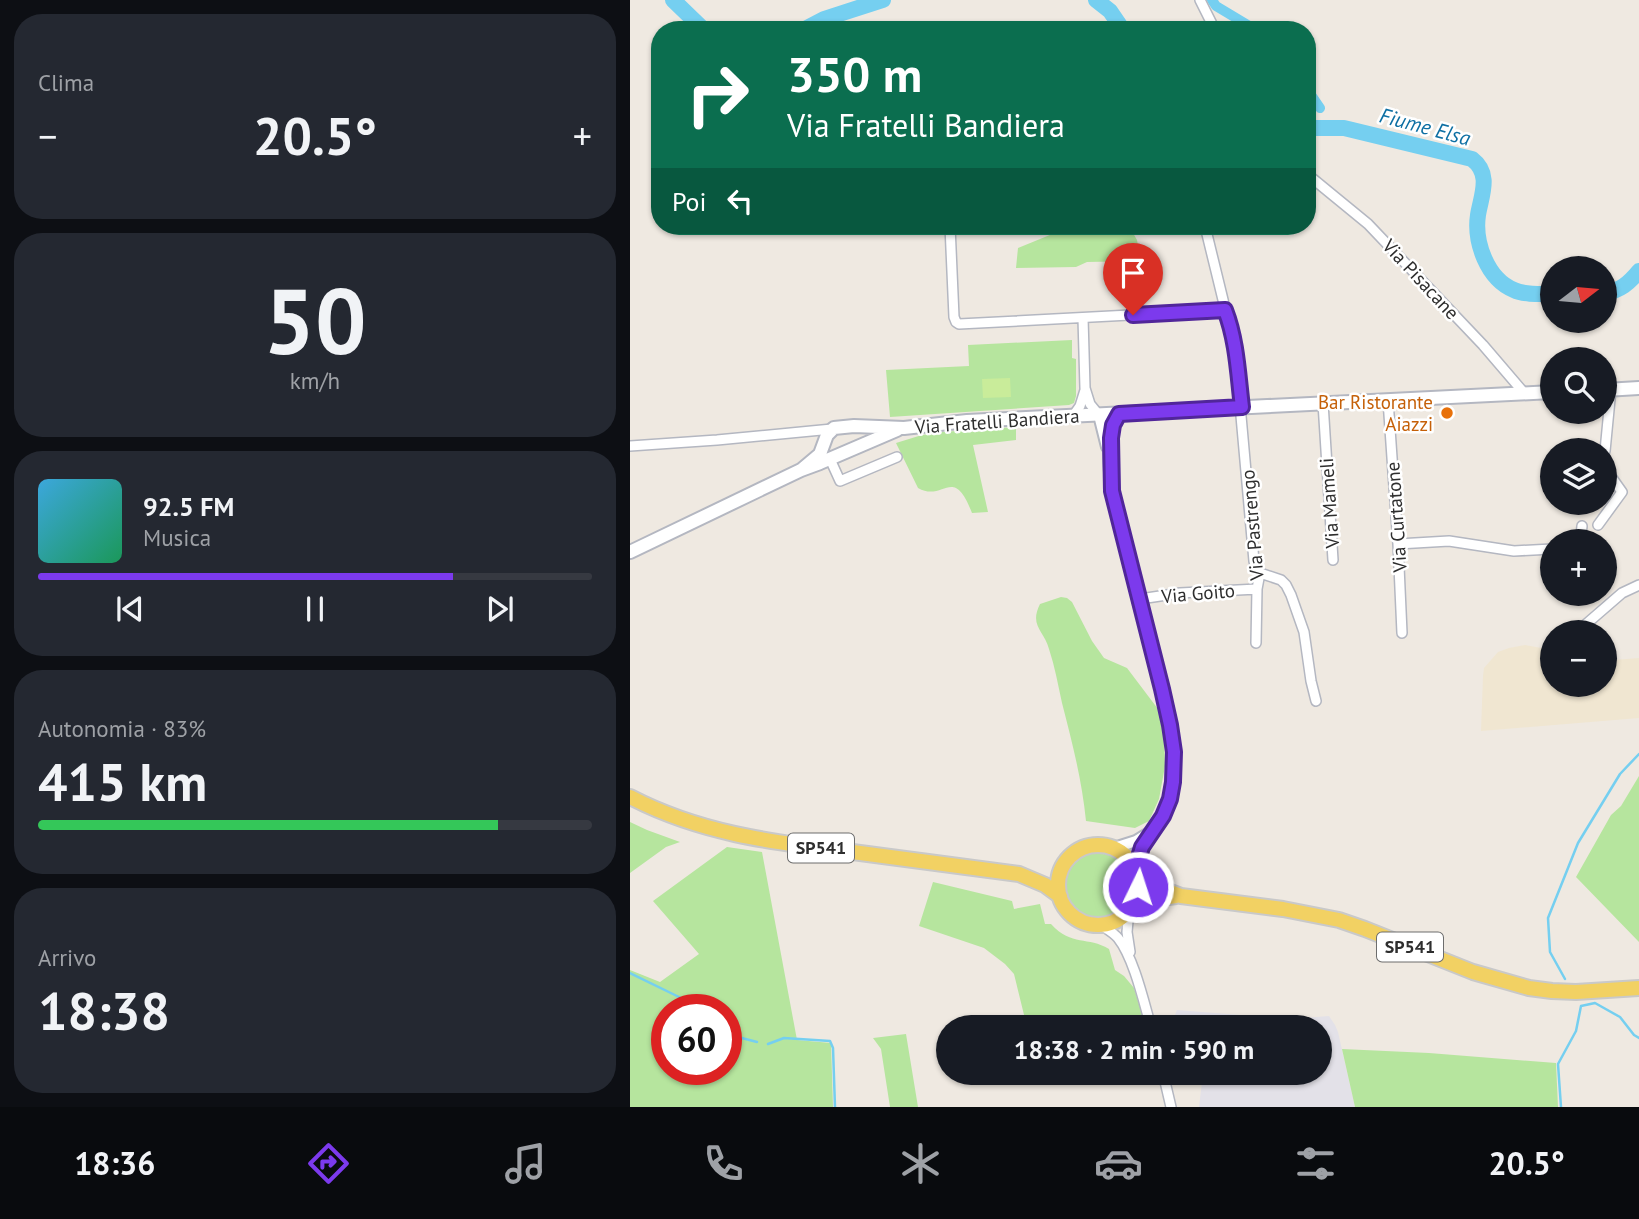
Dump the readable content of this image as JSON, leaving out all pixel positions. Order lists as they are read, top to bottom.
{
  "streets": {
    "main road": ["Via Fratelli Bandiera", "SP541"],
    "street": [
      "Via Pisacane",
      "Via Mameli",
      "Via Curtatone",
      "Via Pastrengo",
      "Via Goito"
    ]
  },
  "crossings": [
    ["Via Pisacane", "Via Fratelli Bandiera"],
    ["Via Fratelli Bandiera", "Via Mameli"],
    ["Via Fratelli Bandiera", "Via Curtatone"],
    ["Via Fratelli Bandiera", "Via Pastrengo"],
    ["Via Fratelli Bandiera", "Via Goito"],
    ["Via Pastrengo", "Via Goito"],
    ["Via Goito", "SP541"]
  ],
  "water": ["Fiume Elsa"],
  "places": ["Bar Ristorante Aiazzi"],
  "north": "right",
  "page": {
    "tile": [
      "Clima",
      ["50", "km/h"],
      ["Autonomia · 83%", "415 km"],
      ["Arrivo", "18:38"]
    ],
    "turn": ["350 m", "Via Fratelli Bandiera"],
    "heat": ["−", "20.5°", "+"],
    "then": "Poi",
    "map_buttons": ["+", "−"],
    "song": ["92.5 FM", "Musica"],
    "limit": "60",
    "trip": "18:38 · 2 min · 590 m",
    "tabs": ["18:36", "20.5°"]
  }
}
